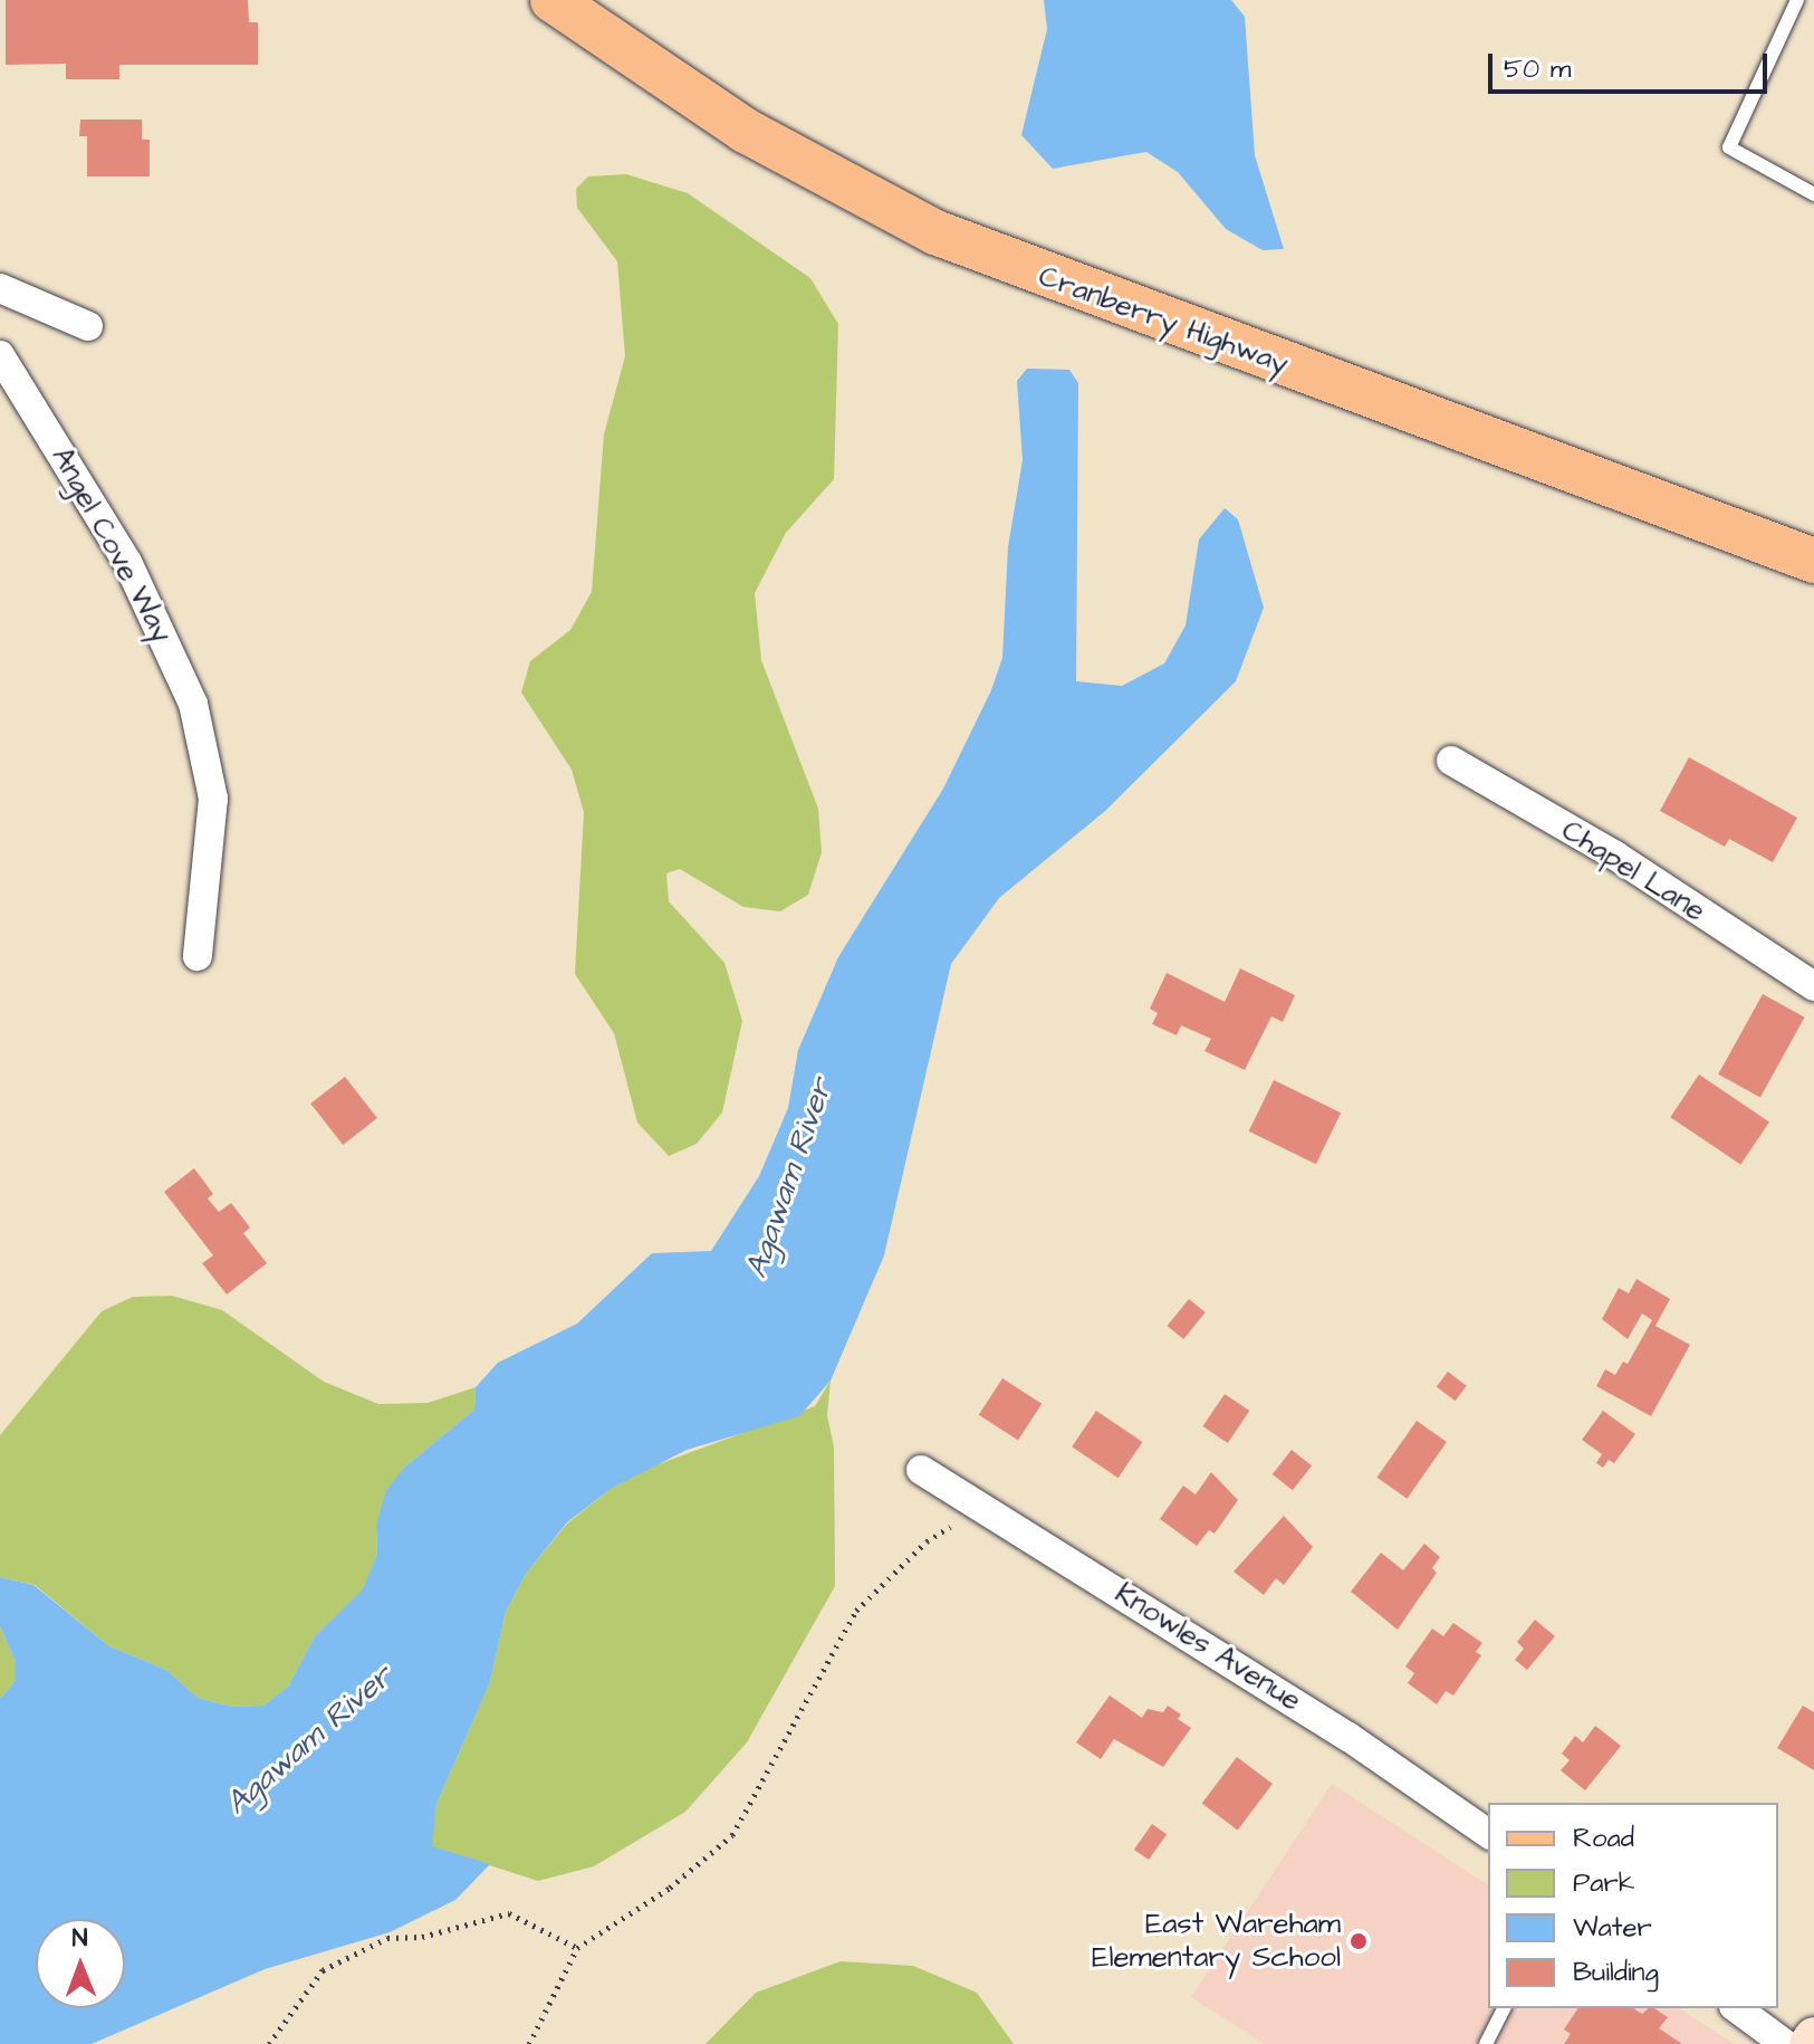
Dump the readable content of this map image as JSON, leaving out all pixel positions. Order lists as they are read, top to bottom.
{
  "streets": {
    "main road": ["Cranberry Highway"],
    "street": ["Angel Cove Way", "Chapel Lane", "Knowles Avenue"]
  },
  "water": ["Agawam River"],
  "places": ["East Wareham Elementary School"],
  "legend": [
    "Road",
    "Park",
    "Water",
    "Building"
  ],
  "scale_bar": "50 m",
  "north": "top"
}
